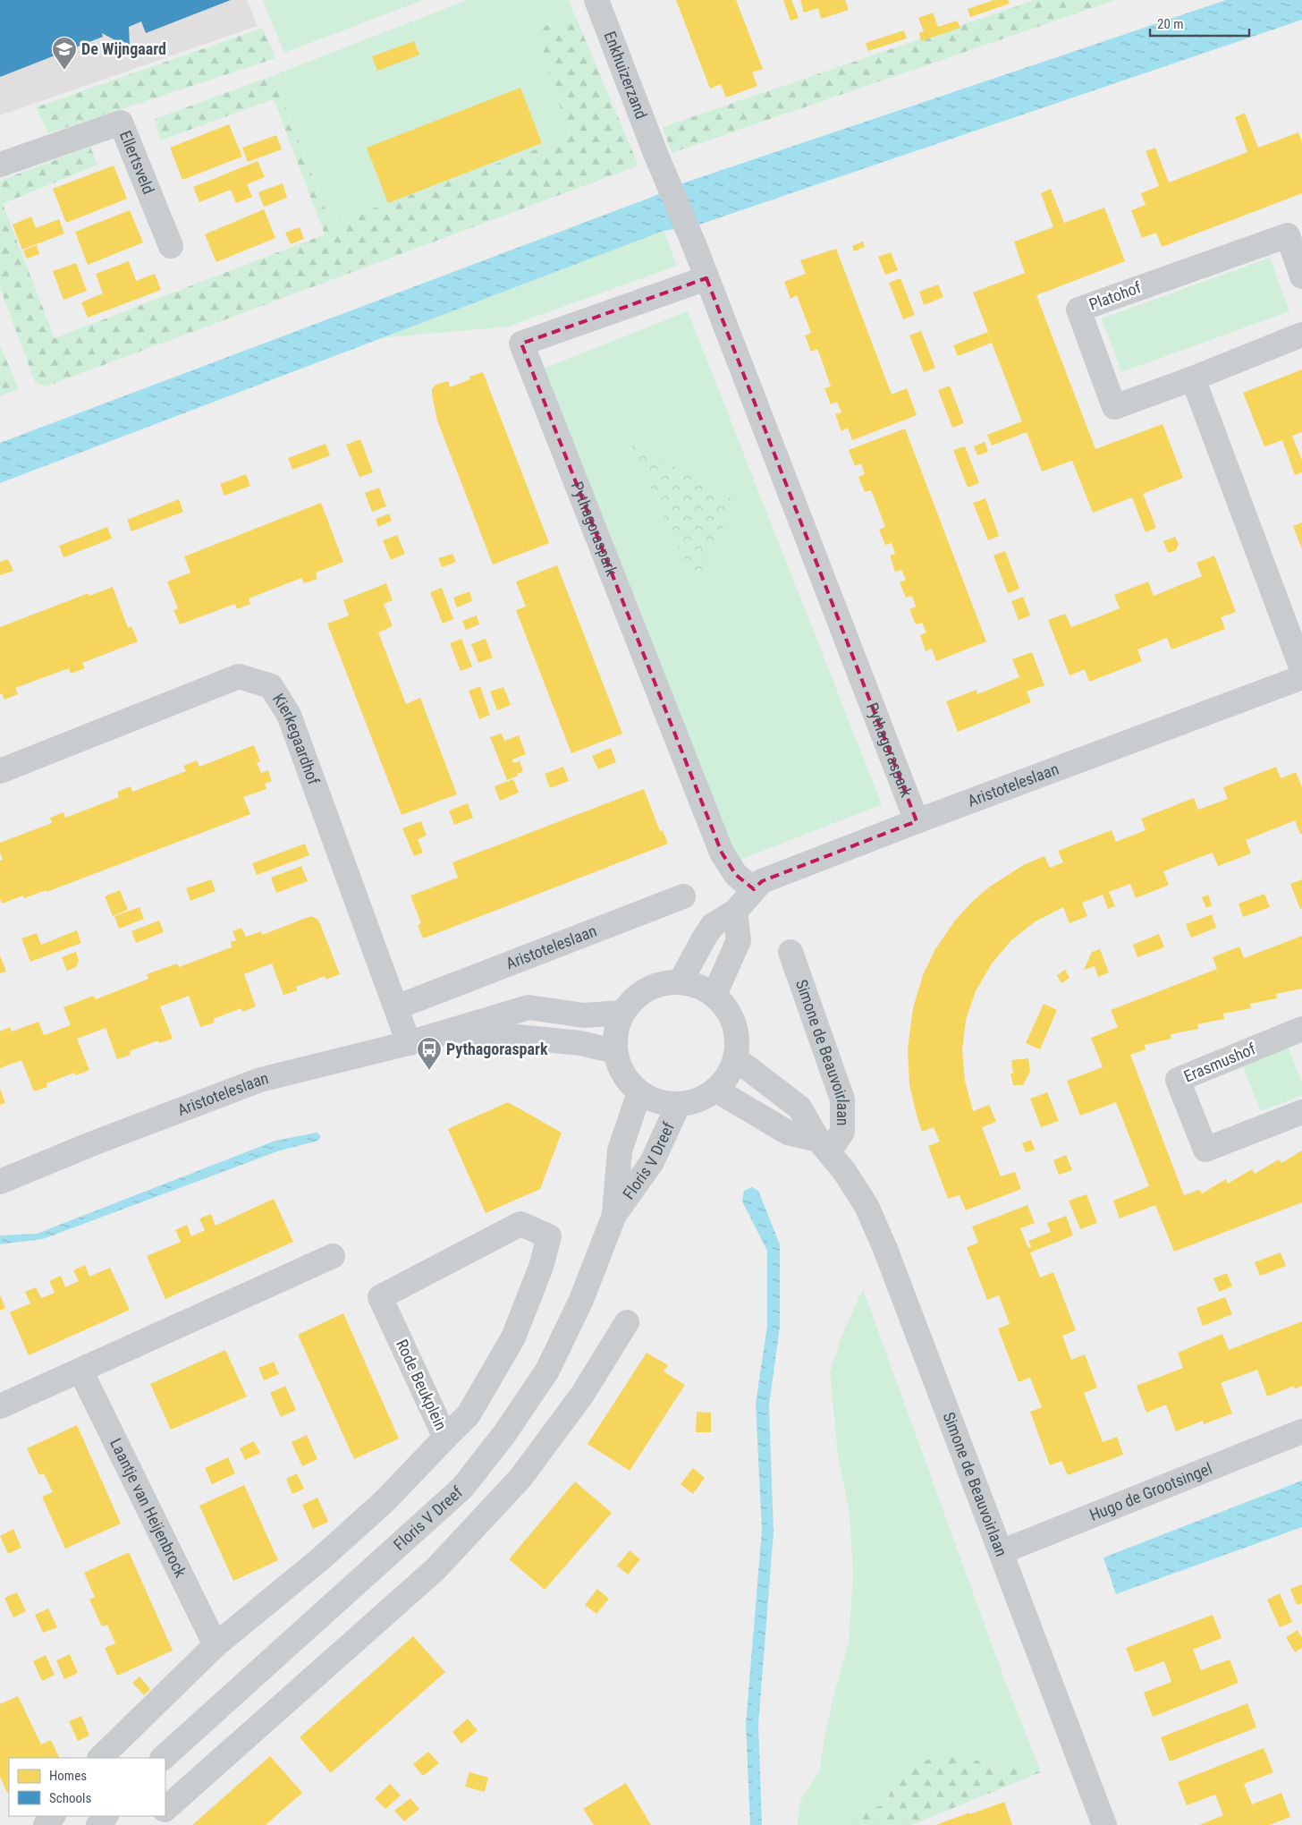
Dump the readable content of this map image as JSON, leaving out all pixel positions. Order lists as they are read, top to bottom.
{
  "streets": {
    "street": [
      "Enkhuizerzand",
      "Ellertsveld",
      "Platohof",
      "Pythagoraspark",
      "Kierkegaardhof",
      "Aristoteleslaan",
      "Simone de Beauvoirlaan",
      "Erasmushof",
      "Floris V Dreef",
      "Rode Beukplein",
      "Hugo de Grootsingel",
      "Laantje van Heijenbrock"
    ]
  },
  "crossings": [
    ["Enkhuizerzand", "Pythagoraspark"],
    ["Pythagoraspark", "Aristoteleslaan"],
    ["Kierkegaardhof", "Aristoteleslaan"],
    ["Aristoteleslaan", "Simone de Beauvoirlaan"],
    ["Aristoteleslaan", "Floris V Dreef"],
    ["Simone de Beauvoirlaan", "Floris V Dreef"],
    ["Simone de Beauvoirlaan", "Hugo de Grootsingel"]
  ],
  "places": {
    "school or university": ["De Wijngaard"],
    "bus stop": ["Pythagoraspark"]
  },
  "legend": ["Homes", "Schools"],
  "scale_bar": "20 m"
}
